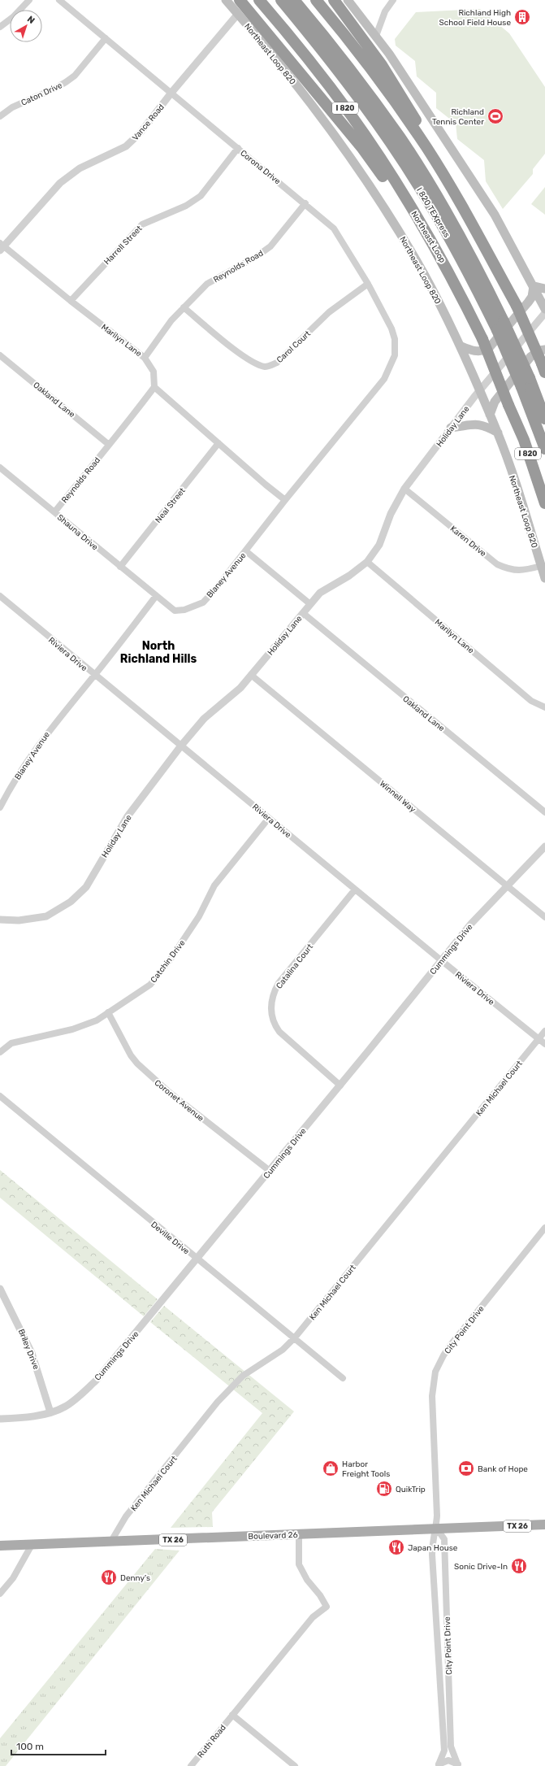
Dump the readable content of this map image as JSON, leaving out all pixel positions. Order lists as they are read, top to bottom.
{
  "streets": {
    "highway": ["I 820", "I 820 TEXpress", "Northeast Loop"],
    "main road": ["Northeast Loop 820", "TX 26", "Boulevard 26"],
    "street": [
      "Caton Drive",
      "Vance Road",
      "Corona Drive",
      "Harrell Street",
      "Reynolds Road",
      "Marilyn Lane",
      "Carol Court",
      "Oakland Lane",
      "Holiday Lane",
      "Neal Street",
      "Shauna Drive",
      "Karen Drive",
      "Blaney Avenue",
      "Riviera Drive",
      "Winnell Way",
      "Cummings Drive",
      "Catchin Drive",
      "Catalina Court",
      "Ken Michael Court",
      "Coronet Avenue",
      "Deville Drive",
      "City Point Drive",
      "Briley Drive",
      "Ruth Road"
    ]
  },
  "crossings": [
    ["Northeast Loop 820", "Vance Road"],
    ["Northeast Loop 820", "Holiday Lane"],
    ["Northeast Loop 820", "Karen Drive"],
    ["Caton Drive", "Corona Drive"],
    ["Vance Road", "Corona Drive"],
    ["Vance Road", "Marilyn Lane"],
    ["Corona Drive", "Harrell Street"],
    ["Corona Drive", "Reynolds Road"],
    ["Corona Drive", "Carol Court"],
    ["Corona Drive", "Blaney Avenue"],
    ["Harrell Street", "Marilyn Lane"],
    ["Reynolds Road", "Marilyn Lane"],
    ["Reynolds Road", "Carol Court"],
    ["Reynolds Road", "Oakland Lane"],
    ["Reynolds Road", "Shauna Drive"],
    ["Marilyn Lane", "Holiday Lane"],
    ["Oakland Lane", "Holiday Lane"],
    ["Holiday Lane", "Karen Drive"],
    ["Holiday Lane", "Riviera Drive"],
    ["Holiday Lane", "Winnell Way"],
    ["Neal Street", "Shauna Drive"],
    ["Shauna Drive", "Blaney Avenue"],
    ["Blaney Avenue", "Riviera Drive"],
    ["Riviera Drive", "Cummings Drive"],
    ["Riviera Drive", "Catchin Drive"],
    ["Riviera Drive", "Catalina Court"],
    ["Riviera Drive", "Ken Michael Court"],
    ["Winnell Way", "Cummings Drive"],
    ["Cummings Drive", "Catalina Court"],
    ["Cummings Drive", "Coronet Avenue"],
    ["Cummings Drive", "Deville Drive"],
    ["Cummings Drive", "Briley Drive"],
    ["Catchin Drive", "Coronet Avenue"],
    ["Ken Michael Court", "Deville Drive"],
    ["Ken Michael Court", "Boulevard 26"],
    ["City Point Drive", "Boulevard 26"],
    ["Boulevard 26", "Ruth Road"]
  ],
  "districts": ["North Richland Hills"],
  "places": {
    "building": ["Richland High School Field House"],
    "sports": ["Richland Tennis Center"],
    "shop": ["Harbor Freight Tools"],
    "bank": ["Bank of Hope"],
    "fuel station": ["QuikTrip"],
    "restaurant": ["Japan House", "Sonic Drive-In", "Denny's"]
  },
  "scale_bar": "100 m",
  "north": "top right"
}
